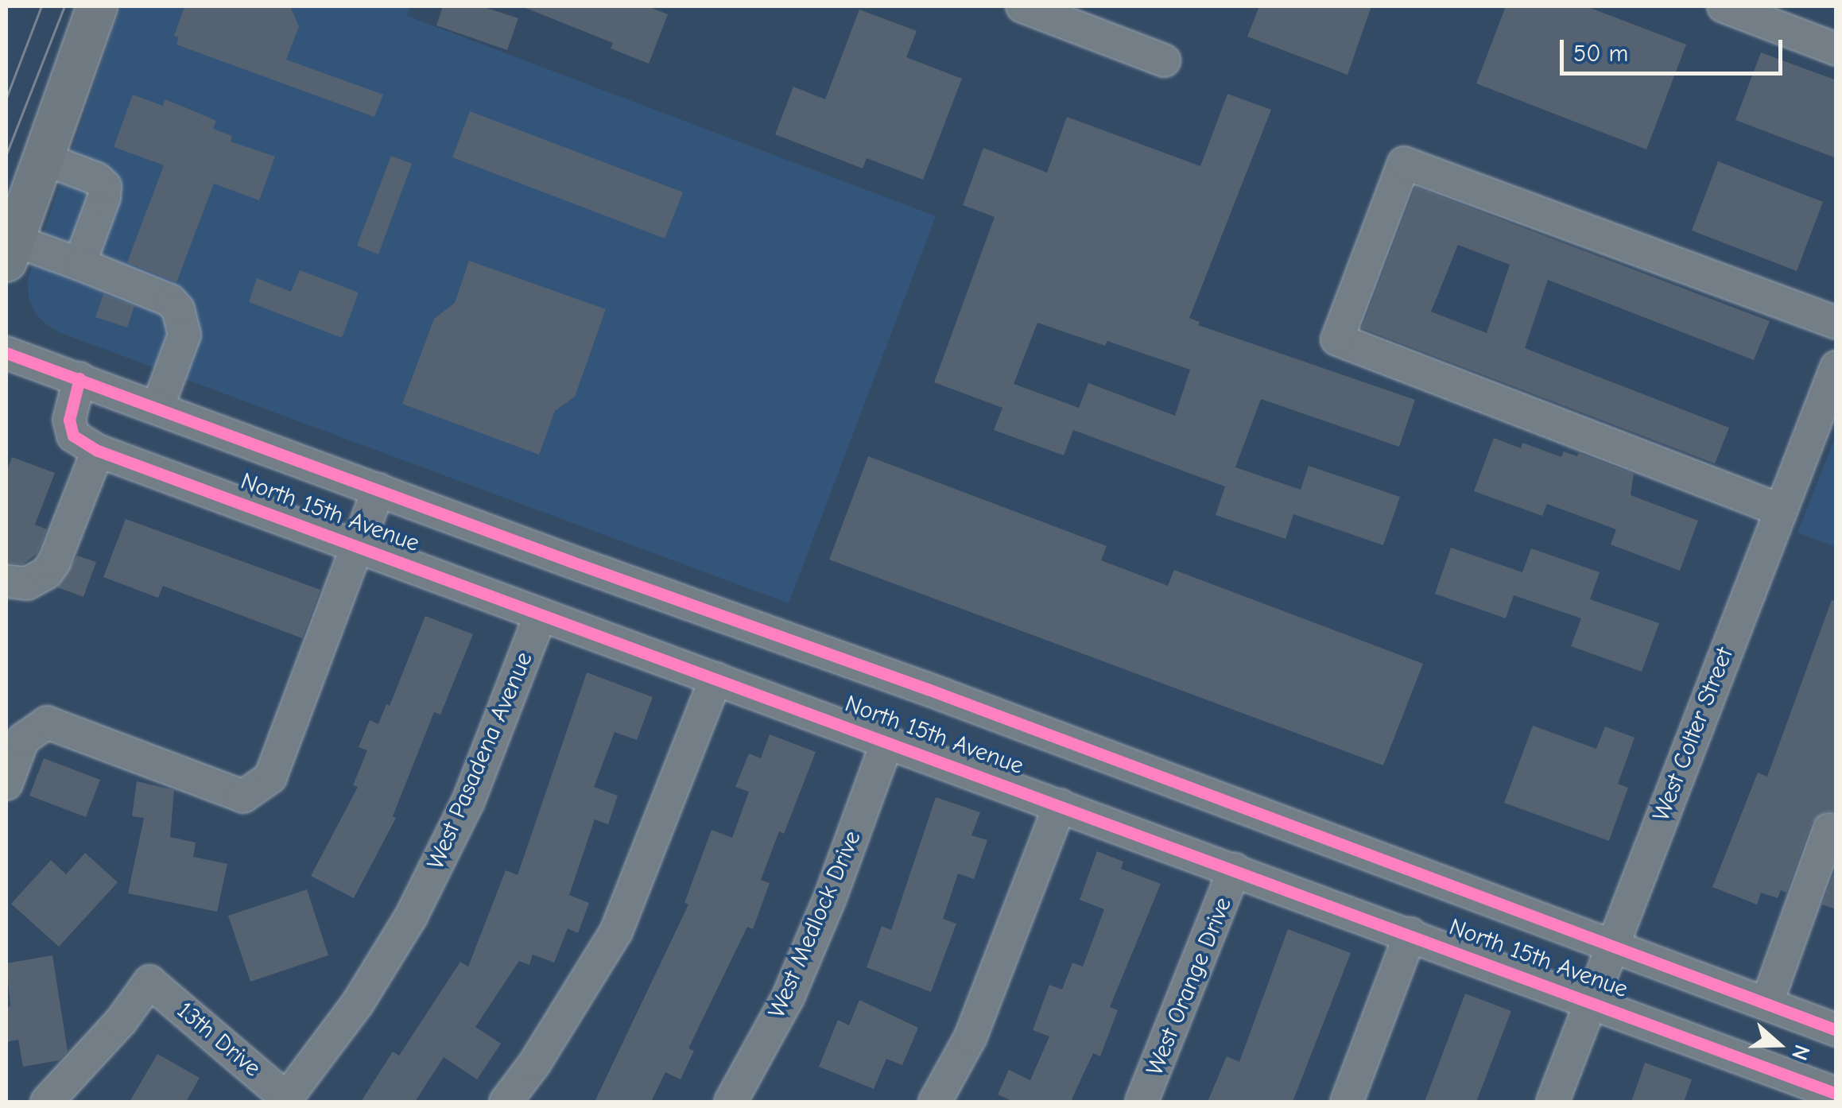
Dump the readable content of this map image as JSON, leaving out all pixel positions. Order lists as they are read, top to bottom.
{
  "streets": {
    "street": [
      "North 15th Avenue",
      "West Colter Street",
      "West Pasadena Avenue",
      "West Medlock Drive",
      "West Orange Drive",
      "13th Drive"
    ]
  },
  "crossings": [
    ["North 15th Avenue", "West Colter Street"],
    ["North 15th Avenue", "West Pasadena Avenue"],
    ["North 15th Avenue", "West Medlock Drive"],
    ["North 15th Avenue", "West Orange Drive"],
    ["West Pasadena Avenue", "13th Drive"]
  ],
  "scale_bar": "50 m",
  "north": "right"
}
